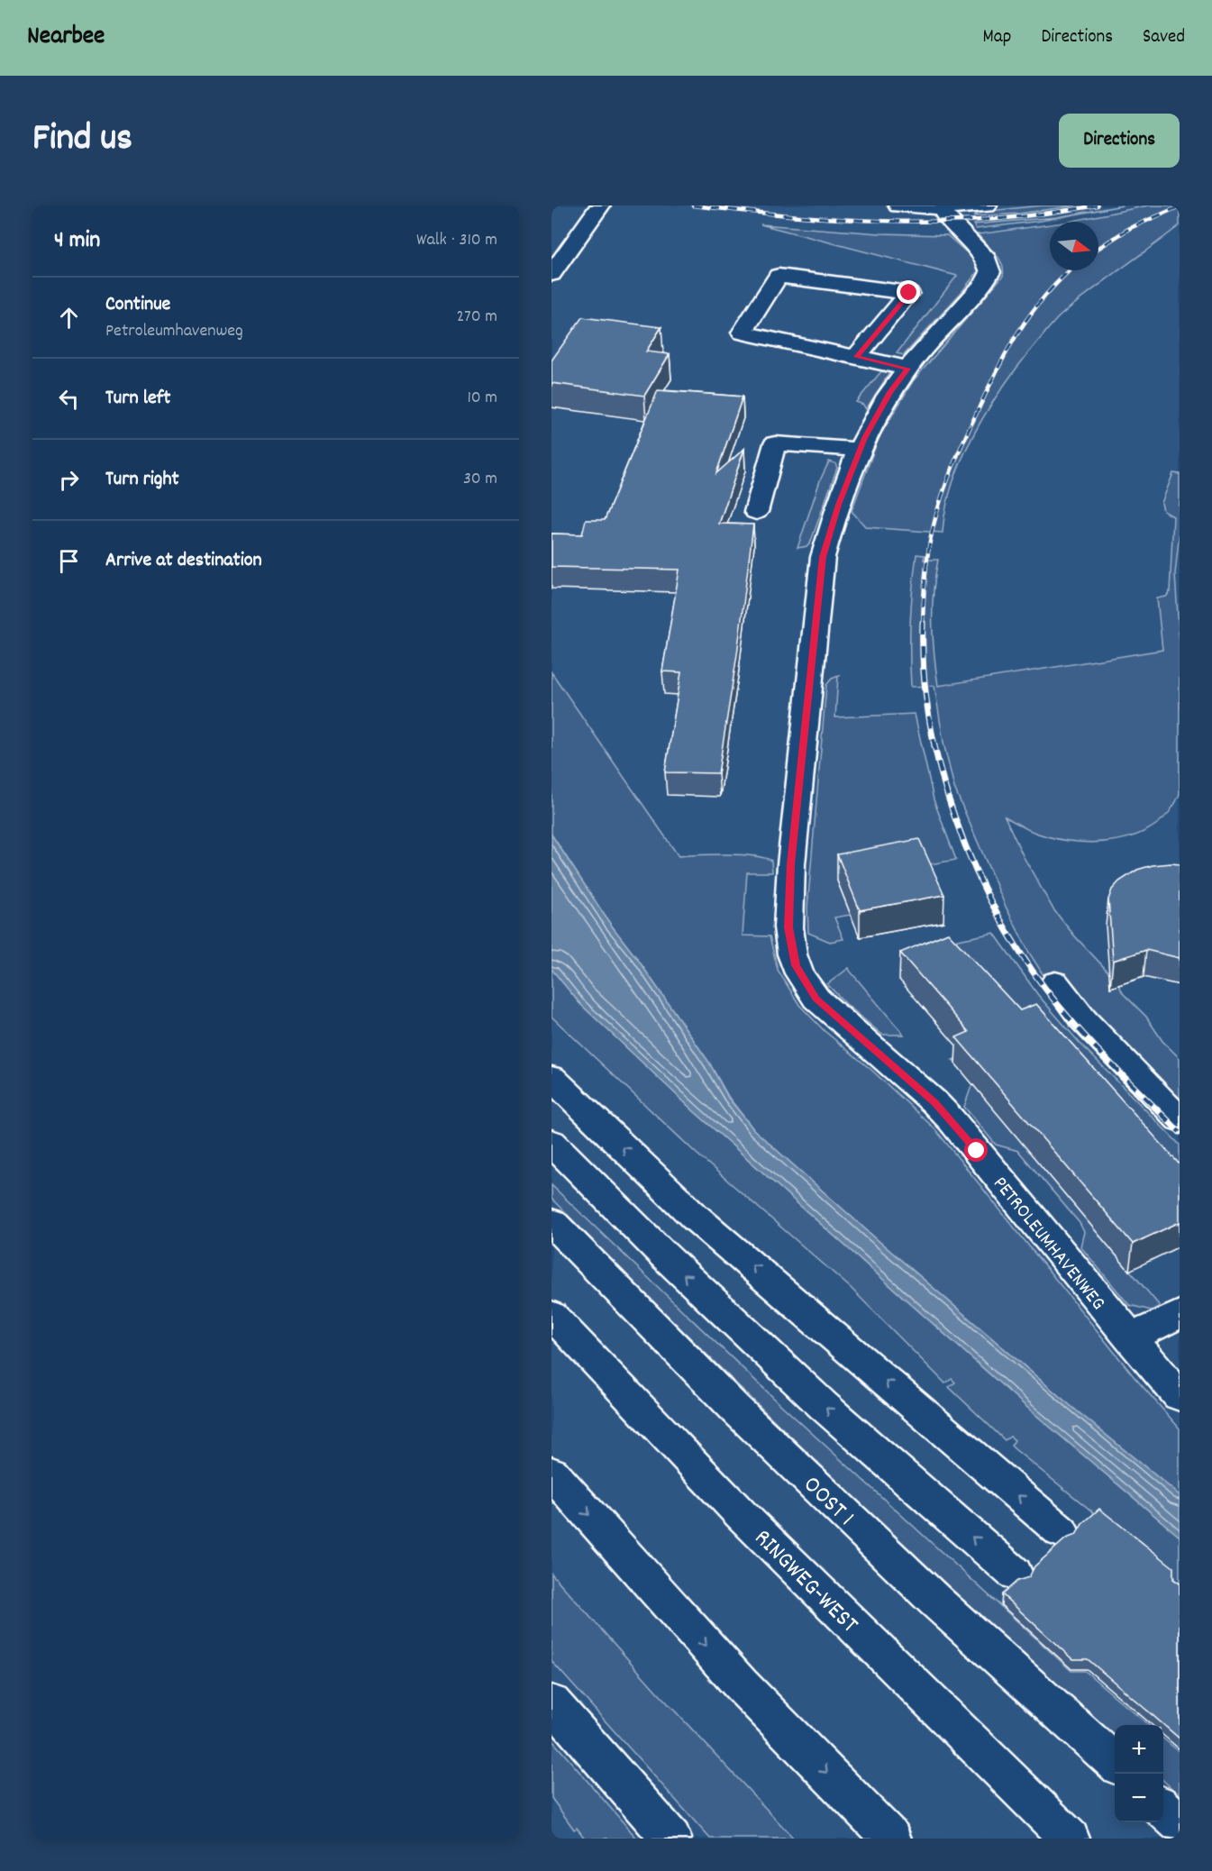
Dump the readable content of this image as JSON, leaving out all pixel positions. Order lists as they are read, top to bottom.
{
  "streets": {
    "main road": ["PETROLEUMHAVENWEG", "OOST 1", "RINGWEG-WEST"]
  },
  "north": "right",
  "page": {
    "header": "Nearbee",
    "nav": ["Map", "Directions", "Saved"],
    "title": "Find us",
    "buttons": "Directions",
    "heading": ["4 min", "Walk · 310 m"],
    "list": [
      ["Continue", "Petroleumhavenweg", "270 m"],
      ["Turn left", "10 m"],
      ["Turn right", "30 m"],
      "Arrive at destination"
    ],
    "map_buttons": ["+", "−"]
  }
}
